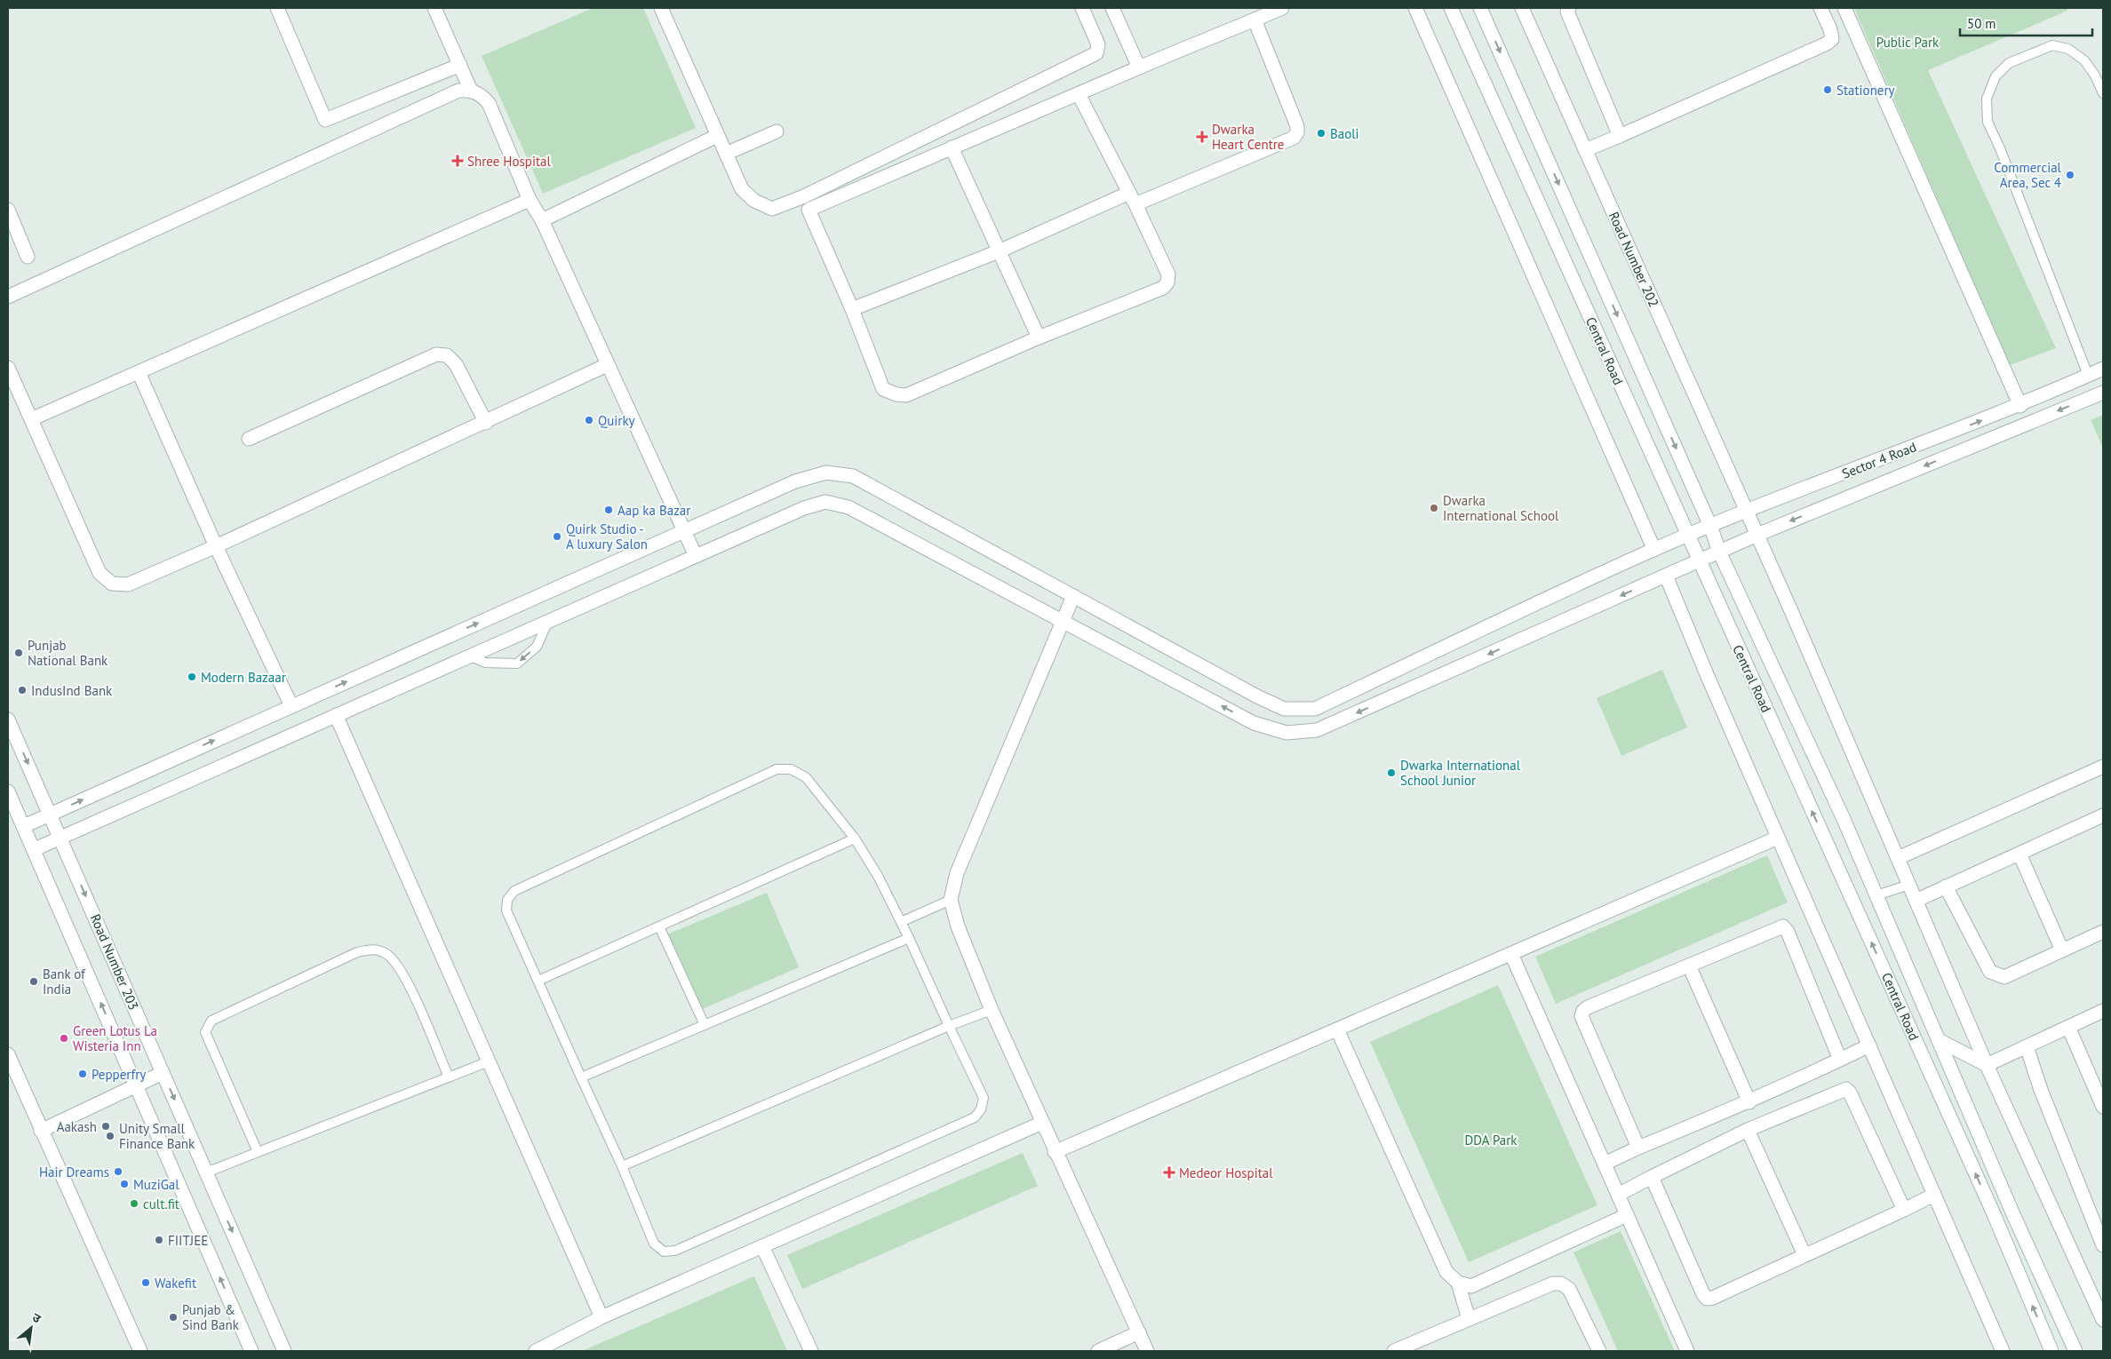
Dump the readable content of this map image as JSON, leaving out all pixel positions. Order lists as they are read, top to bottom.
{
  "streets": {
    "street": [
      "Road Number 202",
      "Central Road",
      "Sector 4 Road",
      "Road Number 203"
    ]
  },
  "crossings": [
    ["Road Number 202", "Sector 4 Road"],
    ["Central Road", "Sector 4 Road"],
    ["Sector 4 Road", "Road Number 203"]
  ],
  "parks": ["Public Park", "DDA Park"],
  "places": {
    "other": [
      "Stationery",
      "Baoli",
      "Commercial Area, Sec 4",
      "Quirky",
      "Dwarka International School",
      "Aap ka Bazar",
      "Quirk Studio - A luxury Salon",
      "Punjab National Bank",
      "Modern Bazaar",
      "IndusInd Bank",
      "Dwarka International School Junior",
      "Bank of India",
      "Green Lotus La Wisteria Inn",
      "Pepperfry",
      "Aakash",
      "Unity Small Finance Bank",
      "Hair Dreams",
      "MuziGal",
      "cult.fit",
      "FIITJEE",
      "Wakefit",
      "Punjab & Sind Bank"
    ],
    "health": ["Dwarka Heart Centre", "Shree Hospital", "Medeor Hospital"]
  },
  "scale_bar": "50 m",
  "north": "top right"
}
